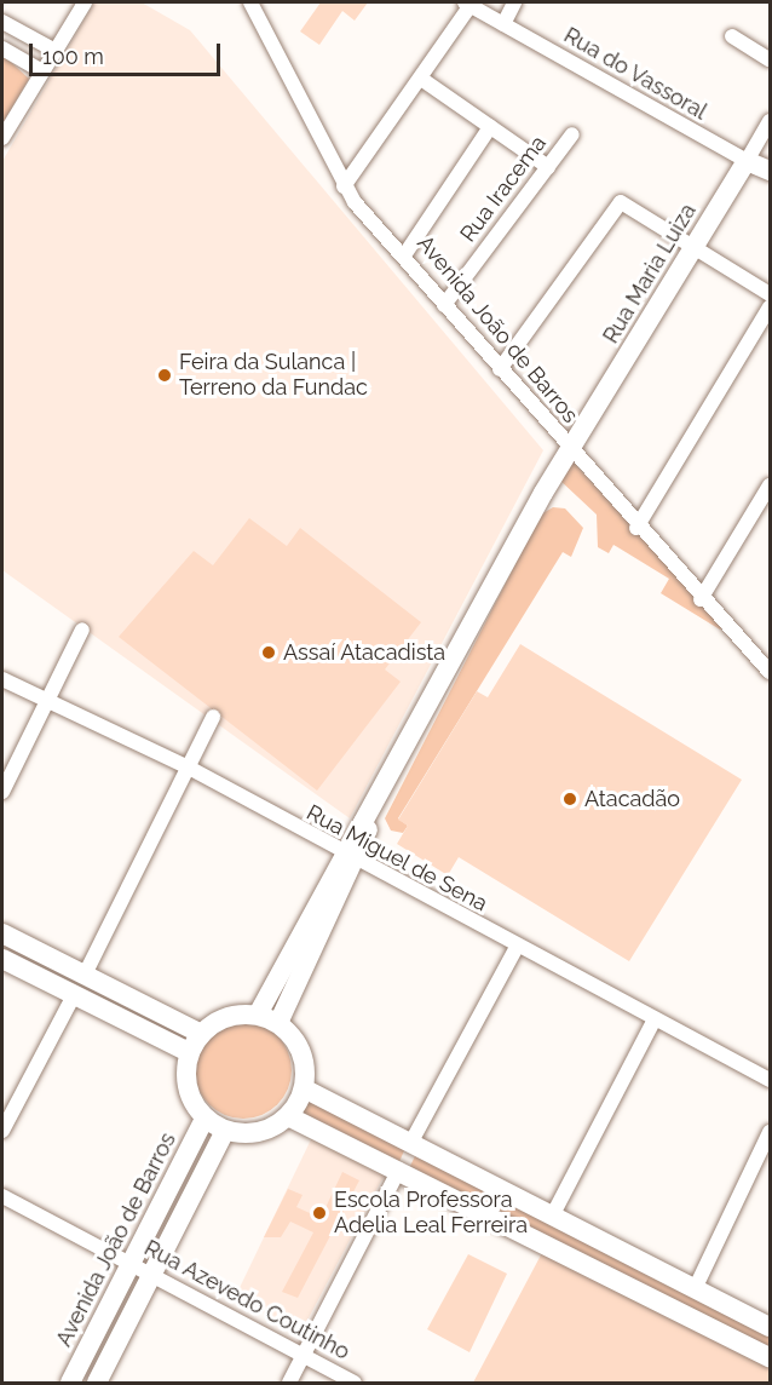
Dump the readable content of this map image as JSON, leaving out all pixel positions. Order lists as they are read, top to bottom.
{
  "streets": {
    "street": [
      "Rua do Vassoral",
      "Rua Iracema",
      "Rua Maria Luiza",
      "Avenida João de Barros",
      "Rua Miguel de Sena",
      "Rua Azevedo Coutinho"
    ]
  },
  "crossings": [
    ["Rua do Vassoral", "Rua Maria Luiza"],
    ["Rua Iracema", "Avenida João de Barros"],
    ["Rua Maria Luiza", "Avenida João de Barros"],
    ["Avenida João de Barros", "Rua Miguel de Sena"],
    ["Avenida João de Barros", "Rua Azevedo Coutinho"]
  ],
  "places": [
    "Feira da Sulanca | Terreno da Fundac",
    "Assaí Atacadista",
    "Atacadão",
    "Escola Professora Adelia Leal Ferreira"
  ],
  "scale_bar": "100 m"
}
